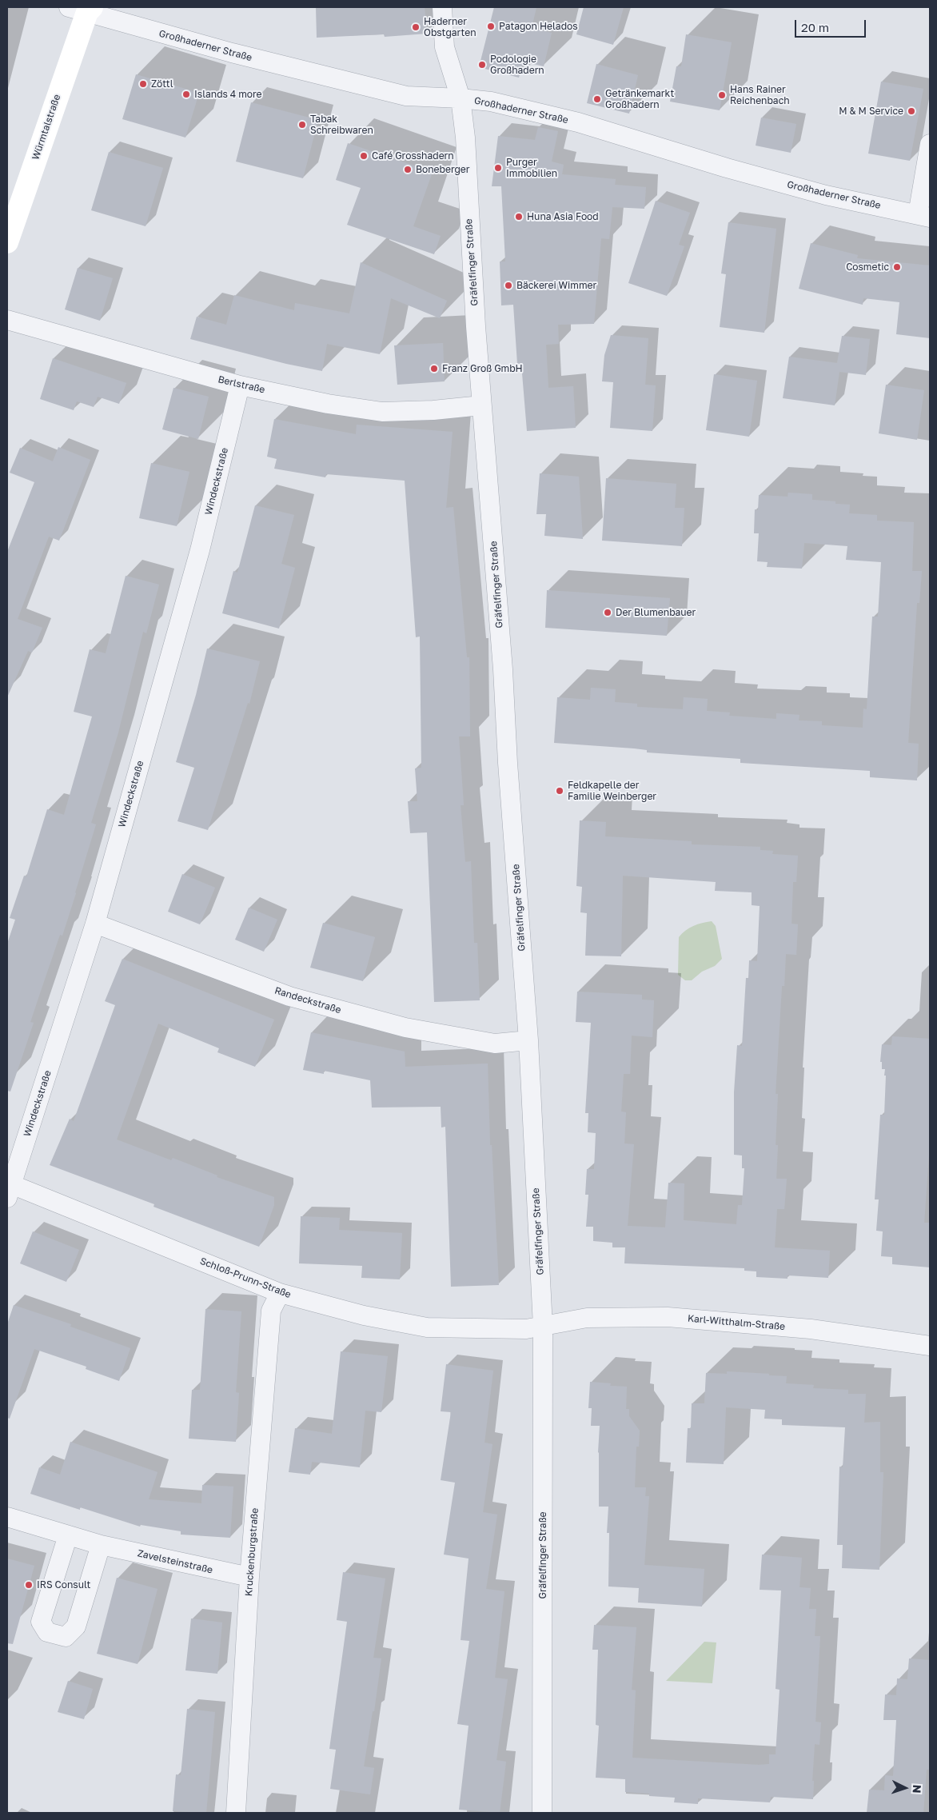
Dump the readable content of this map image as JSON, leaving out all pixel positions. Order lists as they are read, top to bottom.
{
  "streets": {
    "main road": ["Würmtalstraße"],
    "street": [
      "Großhaderner Straße",
      "Gräfelfinger Straße",
      "Berlstraße",
      "Windeckstraße",
      "Randeckstraße",
      "Schloß-Prunn-Straße",
      "Karl-Witthalm-Straße",
      "Kruckenburgstraße",
      "Zavelsteinstraße"
    ]
  },
  "crossings": [
    ["Großhaderner Straße", "Würmtalstraße"],
    ["Großhaderner Straße", "Gräfelfinger Straße"],
    ["Gräfelfinger Straße", "Berlstraße"],
    ["Gräfelfinger Straße", "Randeckstraße"],
    ["Gräfelfinger Straße", "Schloß-Prunn-Straße"],
    ["Gräfelfinger Straße", "Karl-Witthalm-Straße"],
    ["Berlstraße", "Windeckstraße"],
    ["Windeckstraße", "Randeckstraße"],
    ["Windeckstraße", "Schloß-Prunn-Straße"],
    ["Schloß-Prunn-Straße", "Karl-Witthalm-Straße"],
    ["Schloß-Prunn-Straße", "Kruckenburgstraße"],
    ["Kruckenburgstraße", "Zavelsteinstraße"]
  ],
  "places": [
    "Patagon Helados",
    "Haderner Obstgarten",
    "Podologie Großhadern",
    "Zöttl",
    "Islands 4 more",
    "Hans Rainer Reichenbach",
    "Getränkemarkt Großhadern",
    "M & M Service",
    "Tabak Schreibwaren",
    "Café Grosshadern",
    "Purger Immobilien",
    "Boneberger",
    "Huna Asia Food",
    "Cosmetic",
    "Bäckerei Wimmer",
    "Franz Groß GmbH",
    "Der Blumenbauer",
    "Feldkapelle der Familie Weinberger",
    "IRS Consult"
  ],
  "scale_bar": "20 m",
  "north": "right"
}
